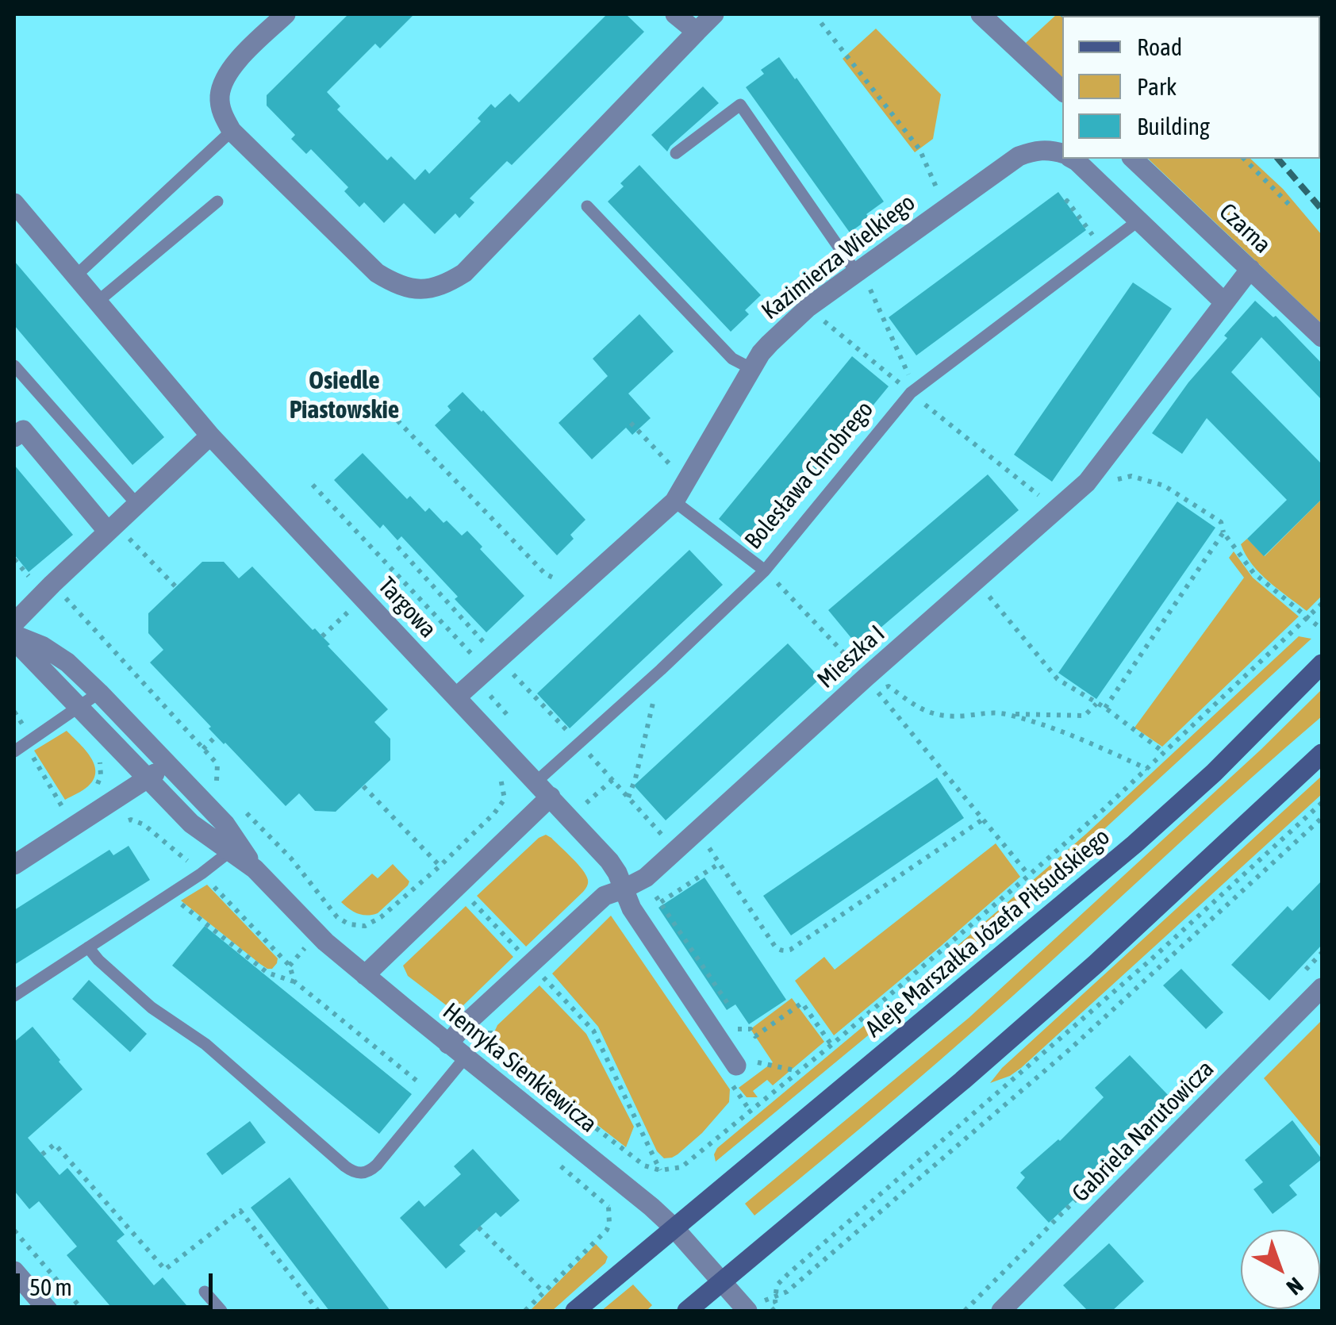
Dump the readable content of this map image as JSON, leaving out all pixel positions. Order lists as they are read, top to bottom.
{
  "streets": {
    "main road": ["Aleje Marszałka Józefa Piłsudskiego"],
    "street": [
      "Czarna",
      "Kazimierza Wielkiego",
      "Targowa",
      "Mieszka I",
      "Henryka Sienkiewicza",
      "Gabriela Narutowicza"
    ],
    "lane": ["Bolesława Chrobrego"]
  },
  "crossings": [
    ["Czarna", "Mieszka I"],
    ["Kazimierza Wielkiego", "Bolesława Chrobrego"],
    ["Kazimierza Wielkiego", "Targowa"],
    ["Kazimierza Wielkiego", "Mieszka I"],
    ["Bolesława Chrobrego", "Targowa"],
    ["Targowa", "Mieszka I"],
    ["Mieszka I", "Henryka Sienkiewicza"],
    ["Aleje Marszałka Józefa Piłsudskiego", "Henryka Sienkiewicza"]
  ],
  "districts": ["Osiedle Piastowskie"],
  "legend": ["Road", "Park", "Building"],
  "scale_bar": "50 m",
  "north": "bottom right"
}
